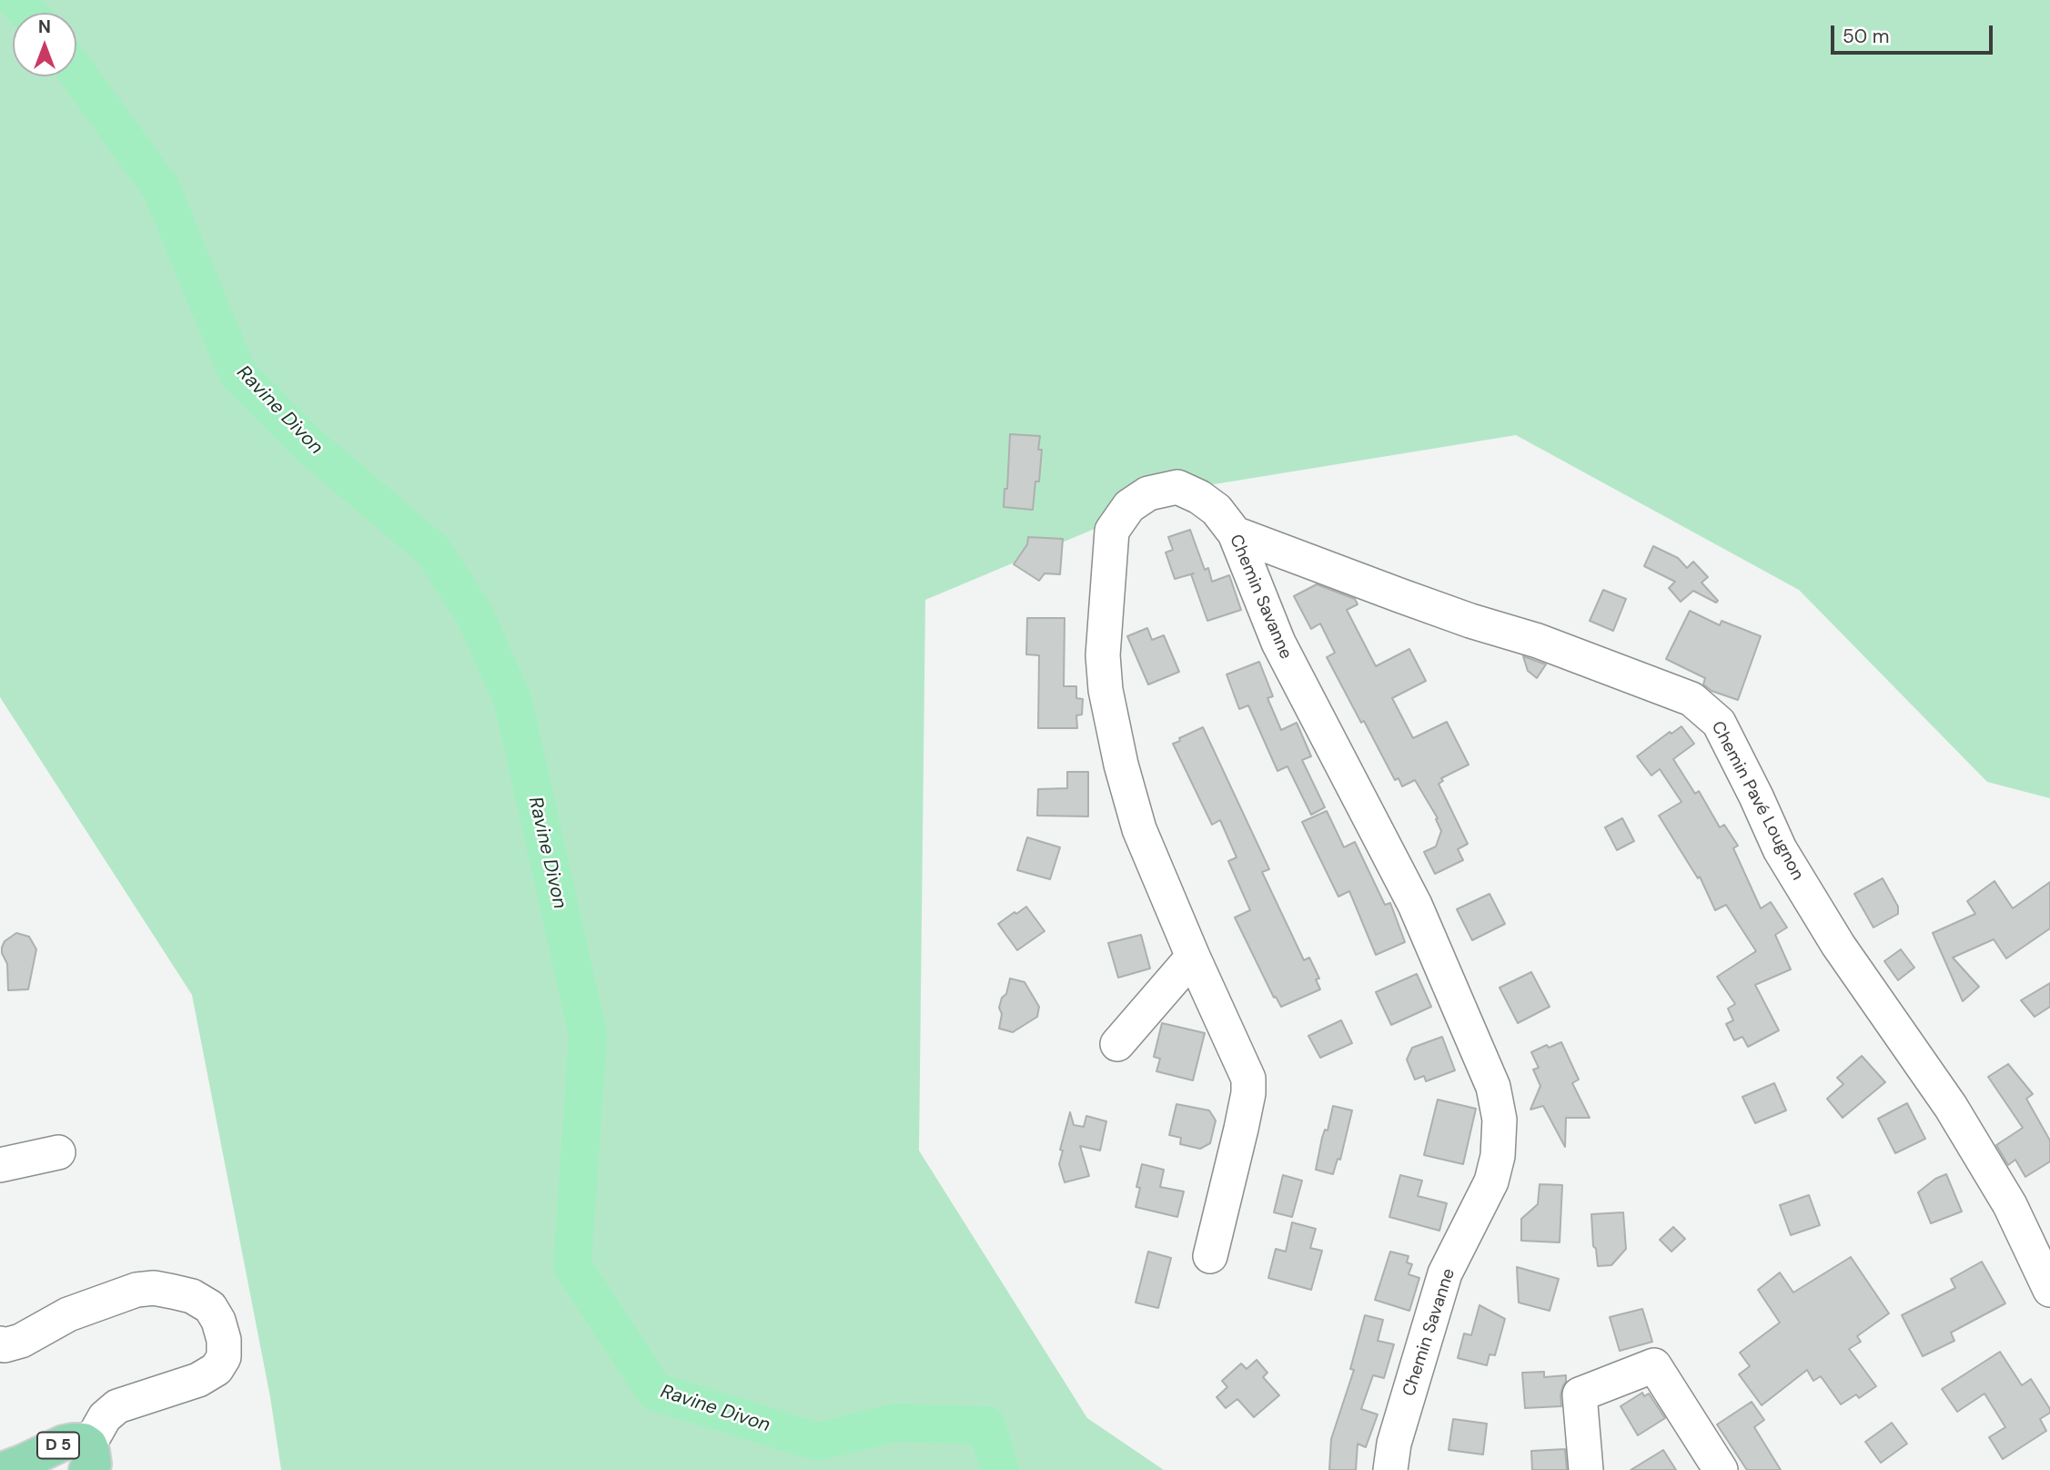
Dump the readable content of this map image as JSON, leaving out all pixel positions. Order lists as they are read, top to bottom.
{
  "streets": {
    "main road": ["D 5"],
    "street": ["Chemin Savanne", "Chemin Pavé Lougnon"]
  },
  "crossings": [
    ["Chemin Savanne", "Chemin Pavé Lougnon"]
  ],
  "water": ["Ravine Divon"],
  "scale_bar": "50 m",
  "north": "top"
}
